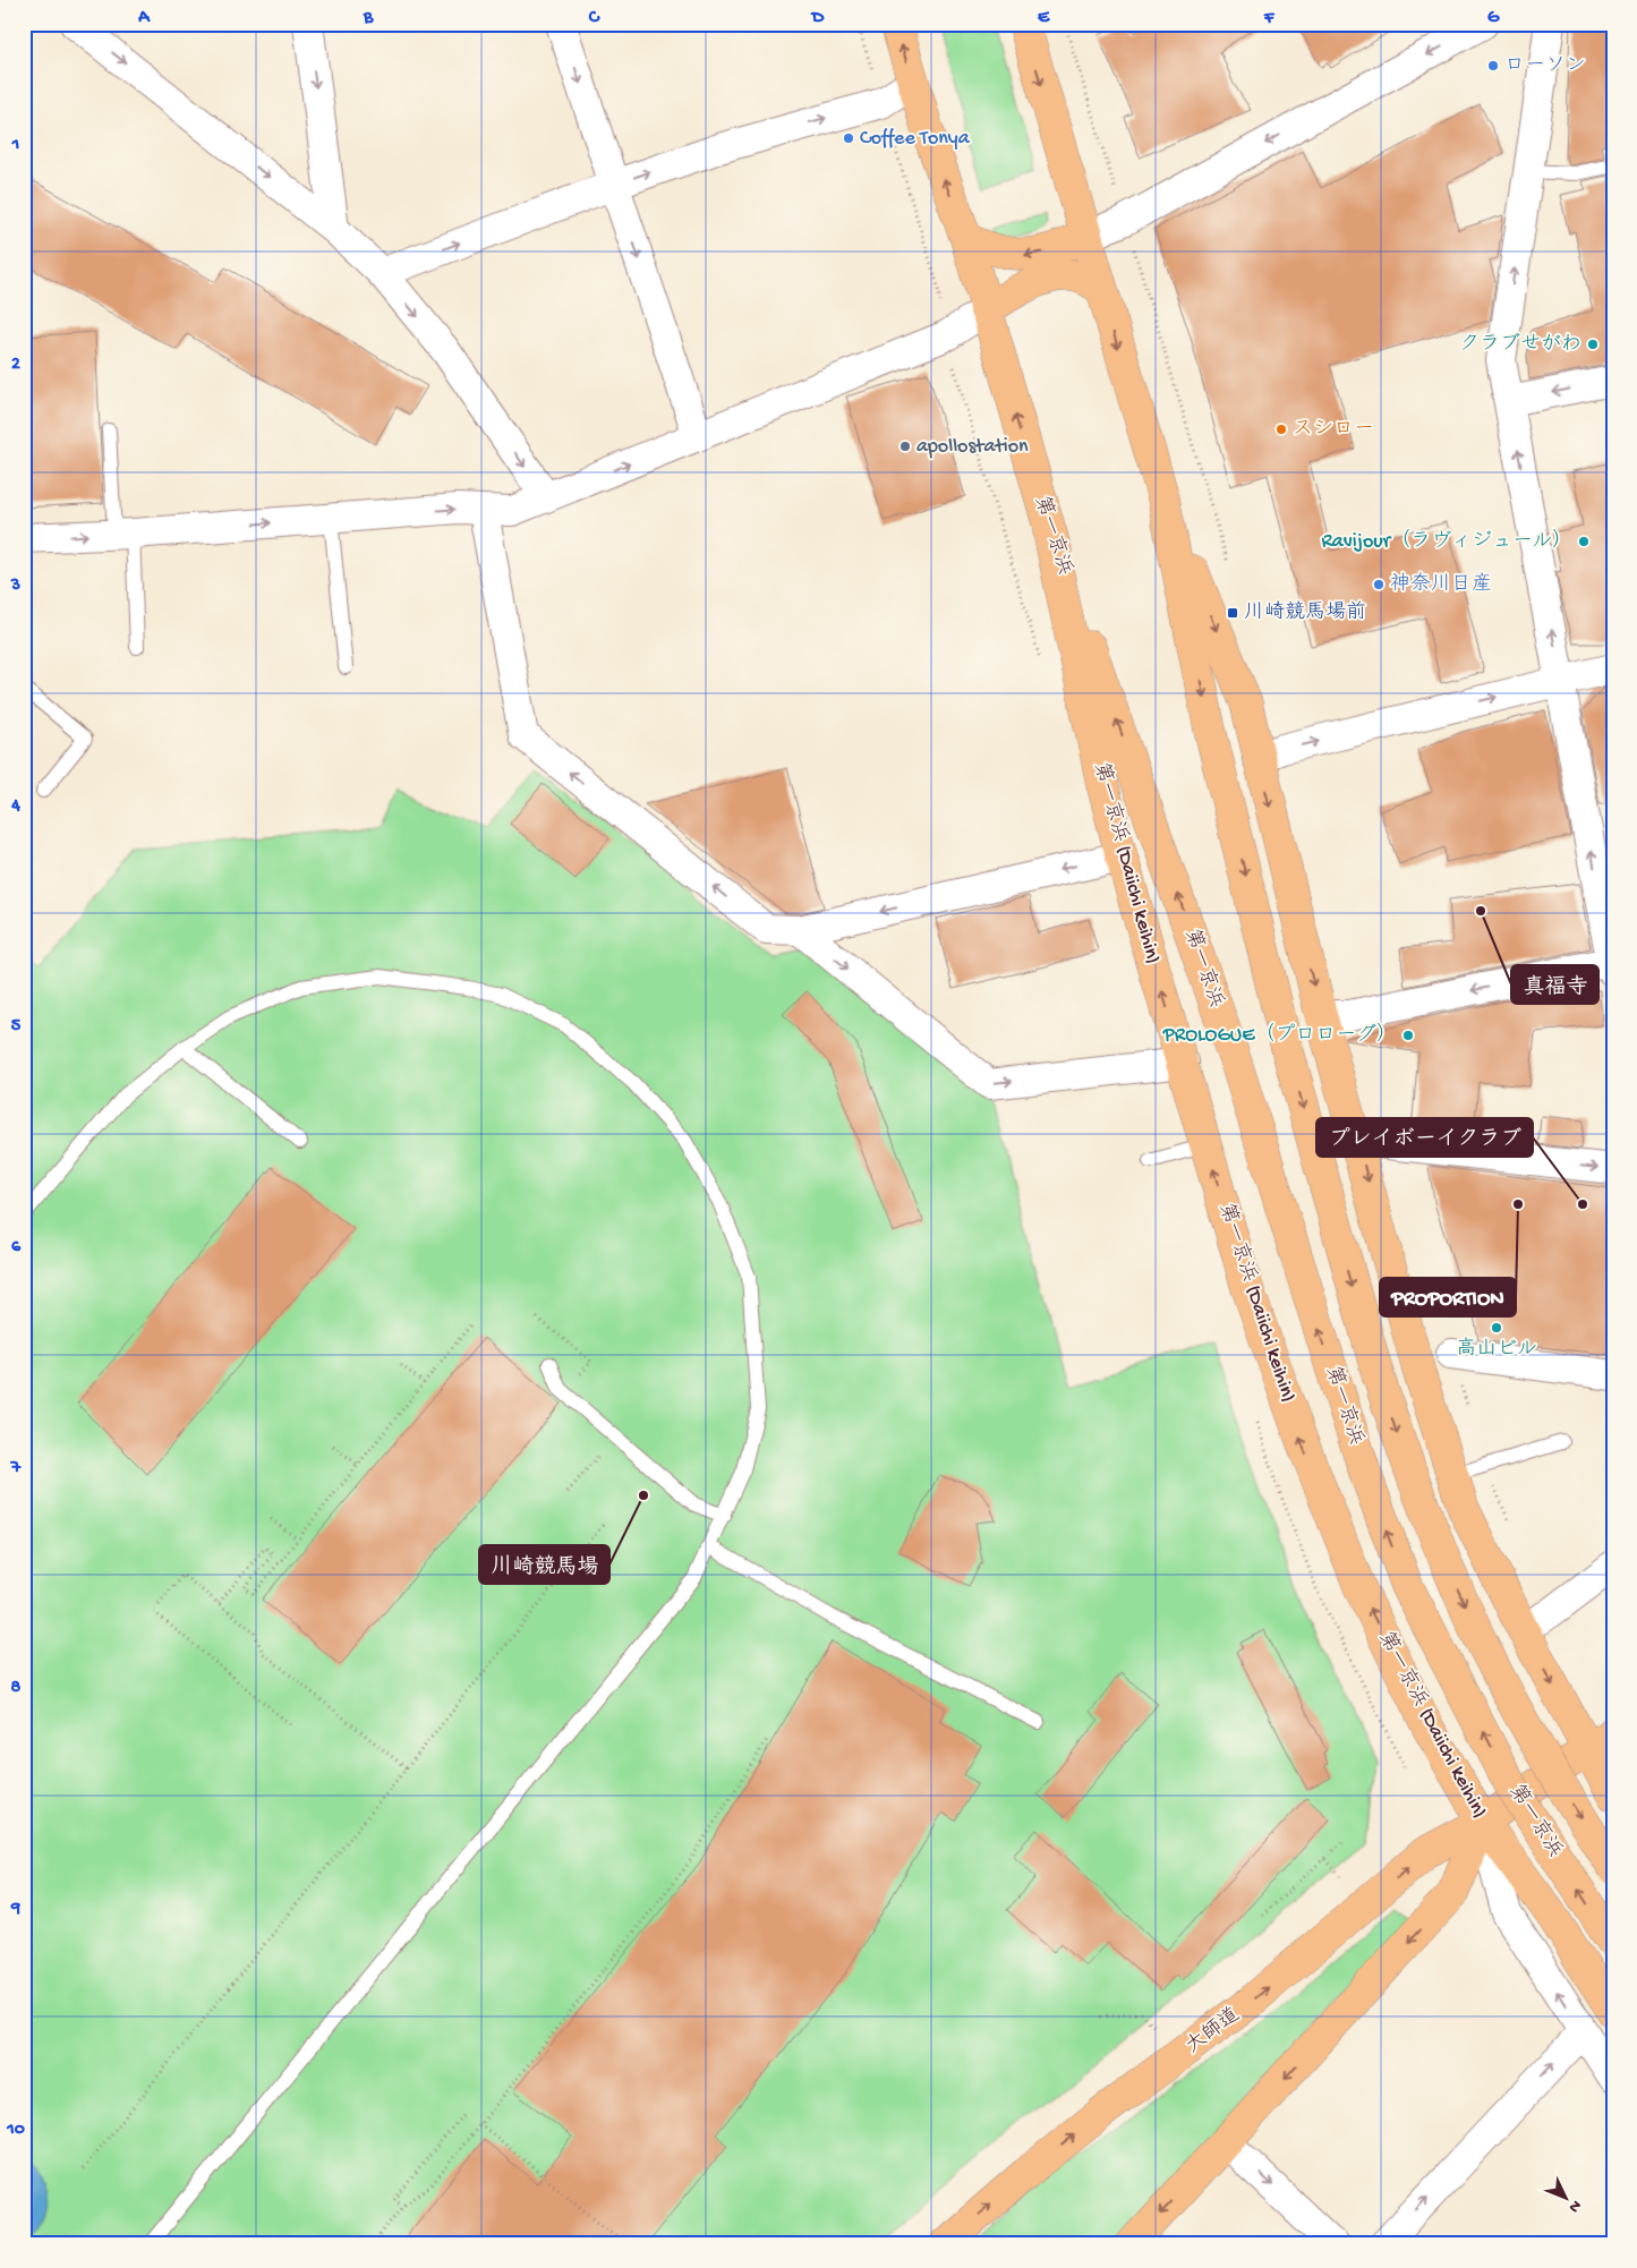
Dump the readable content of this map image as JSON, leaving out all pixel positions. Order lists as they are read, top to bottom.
{
  "streets": {
    "highway": ["第一京浜", "第一京浜 (Daiichi keihin)", "大師道"]
  },
  "crossings": [
    ["第一京浜", "第一京浜 (Daiichi keihin)"],
    ["第一京浜 (Daiichi keihin)", "大師道"]
  ],
  "places": {
    "other": [
      "ローソン",
      "Coffee Tonya",
      "クラブせがわ",
      "スシロー",
      "apollostation",
      "Ravijour（ラヴィジュール）",
      "神奈川日産",
      "真福寺",
      "PROLOGUE（プロローグ）",
      "PROPORTION",
      "プレイボーイクラブ",
      "高山ビル",
      "川崎競馬場"
    ],
    "transit": ["川崎競馬場前"]
  },
  "north": "bottom right",
  "grid": {
    "columns": [
      "A",
      "B",
      "C",
      "D",
      "E",
      "F",
      "G"
    ],
    "rows": [
      "1",
      "2",
      "3",
      "4",
      "5",
      "6",
      "7",
      "8",
      "9",
      "10"
    ]
  }
}
